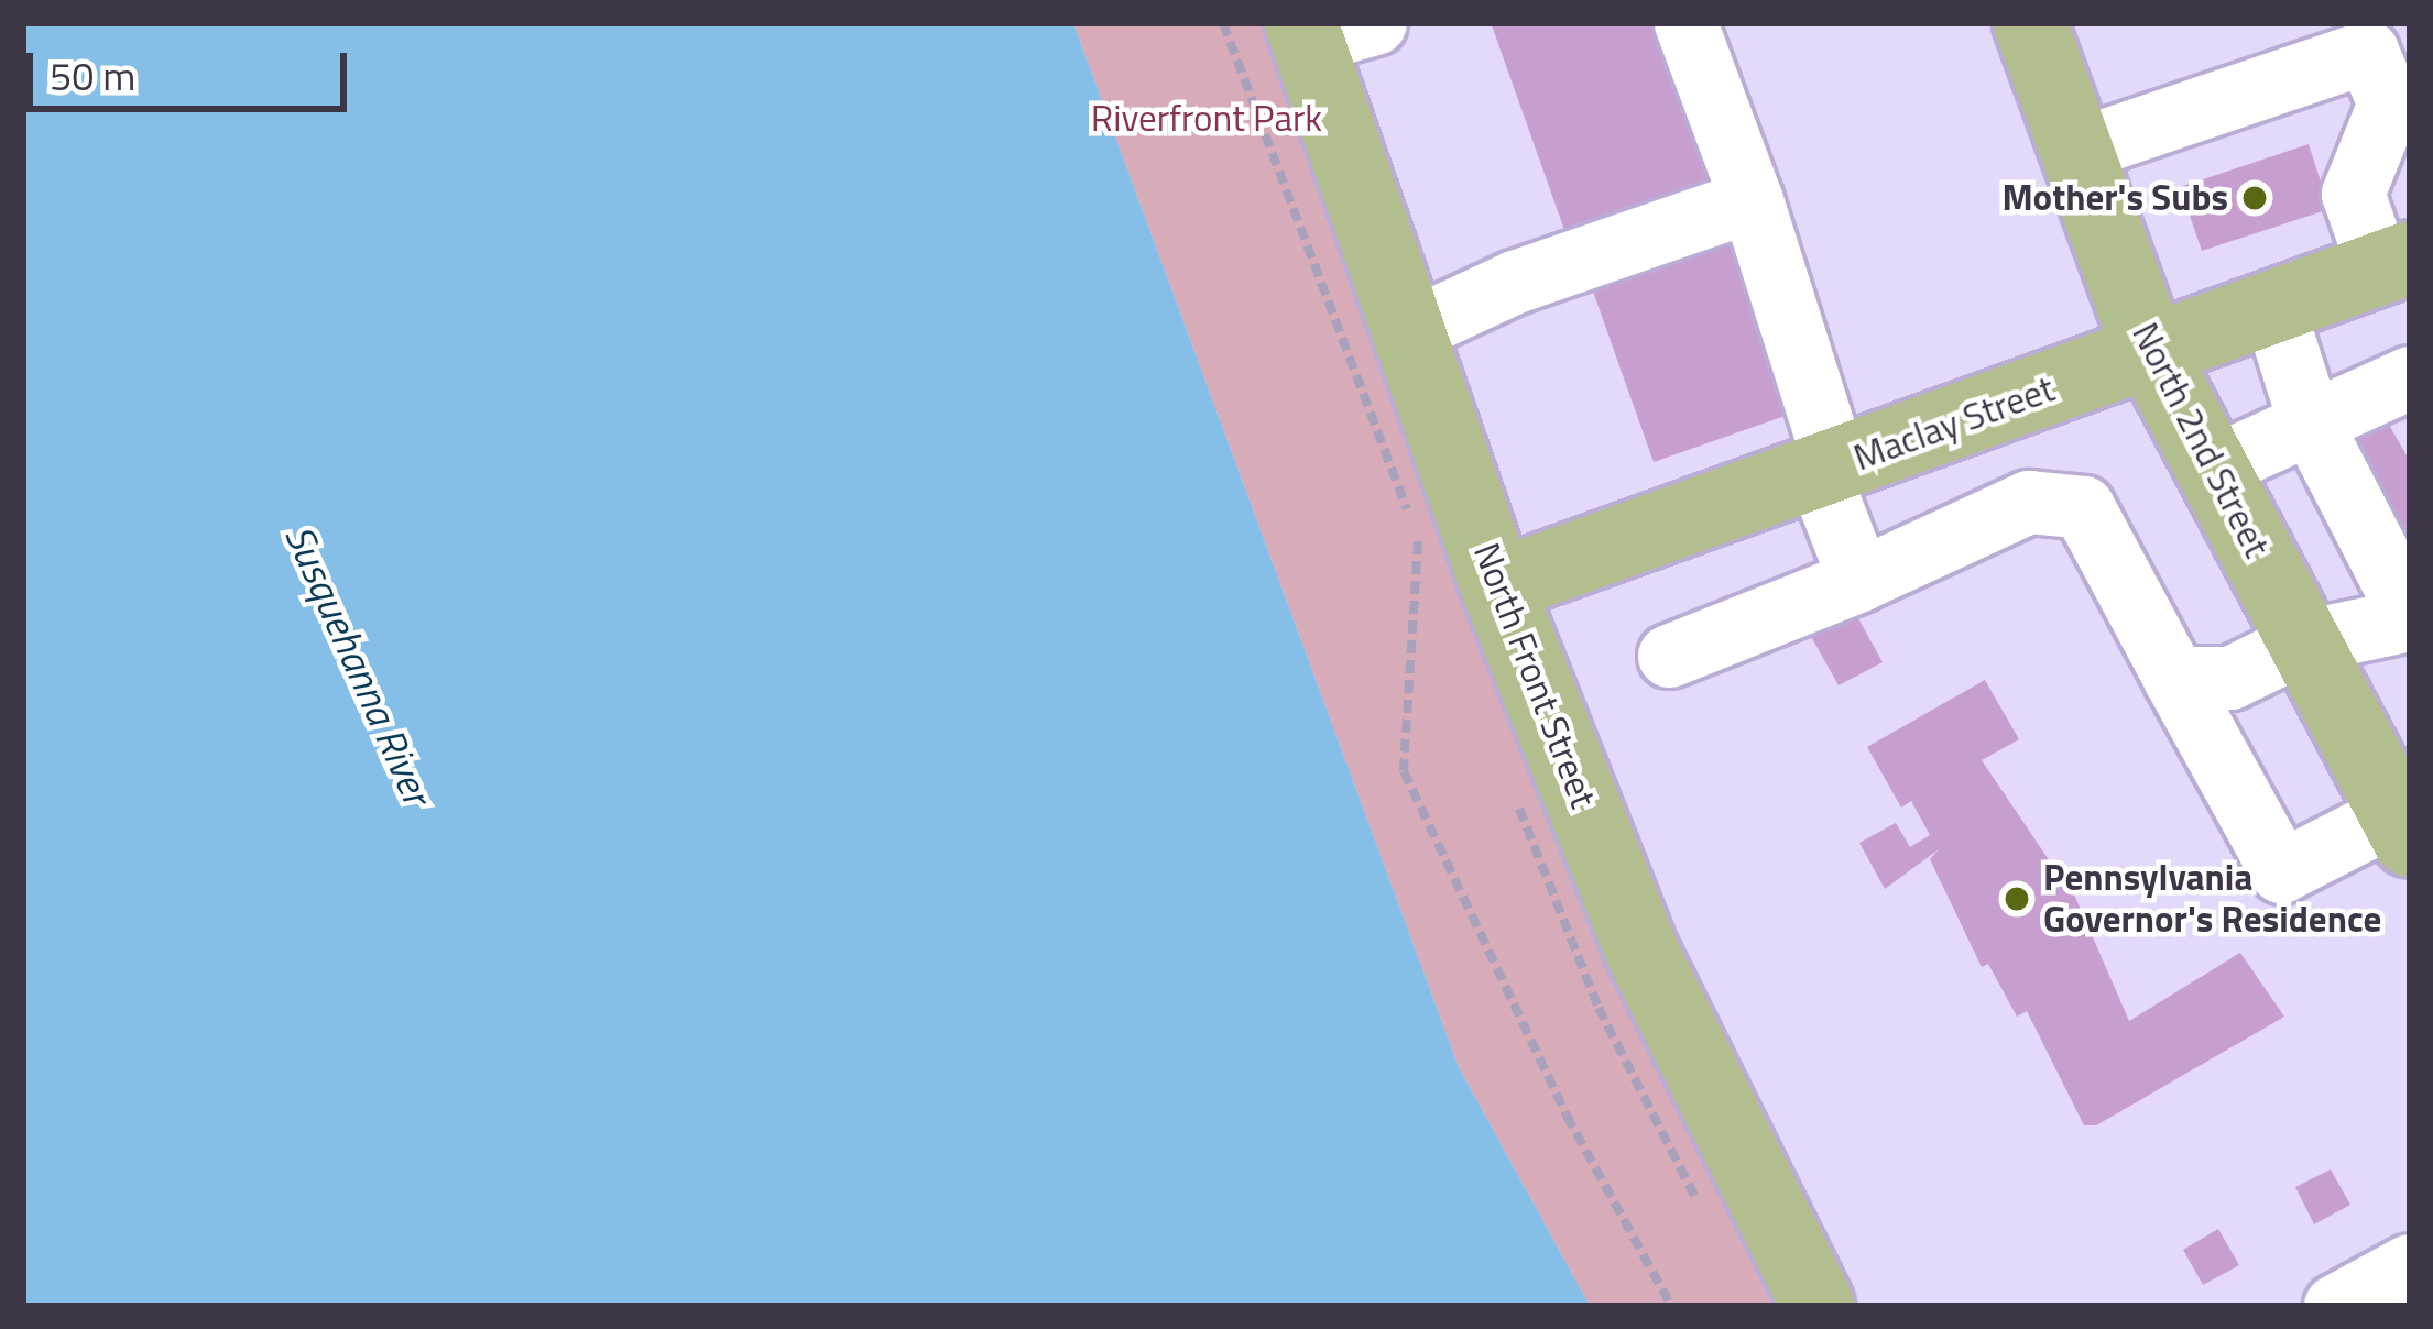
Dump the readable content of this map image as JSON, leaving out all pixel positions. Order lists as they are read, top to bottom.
{
  "streets": {
    "main road": ["Maclay Street", "North 2nd Street", "North Front Street"]
  },
  "crossings": [
    ["Maclay Street", "North 2nd Street"],
    ["Maclay Street", "North Front Street"]
  ],
  "water": ["Susquehanna River"],
  "parks": ["Riverfront Park"],
  "places": ["Mother's Subs", "Pennsylvania Governor's Residence"],
  "scale_bar": "50 m"
}
